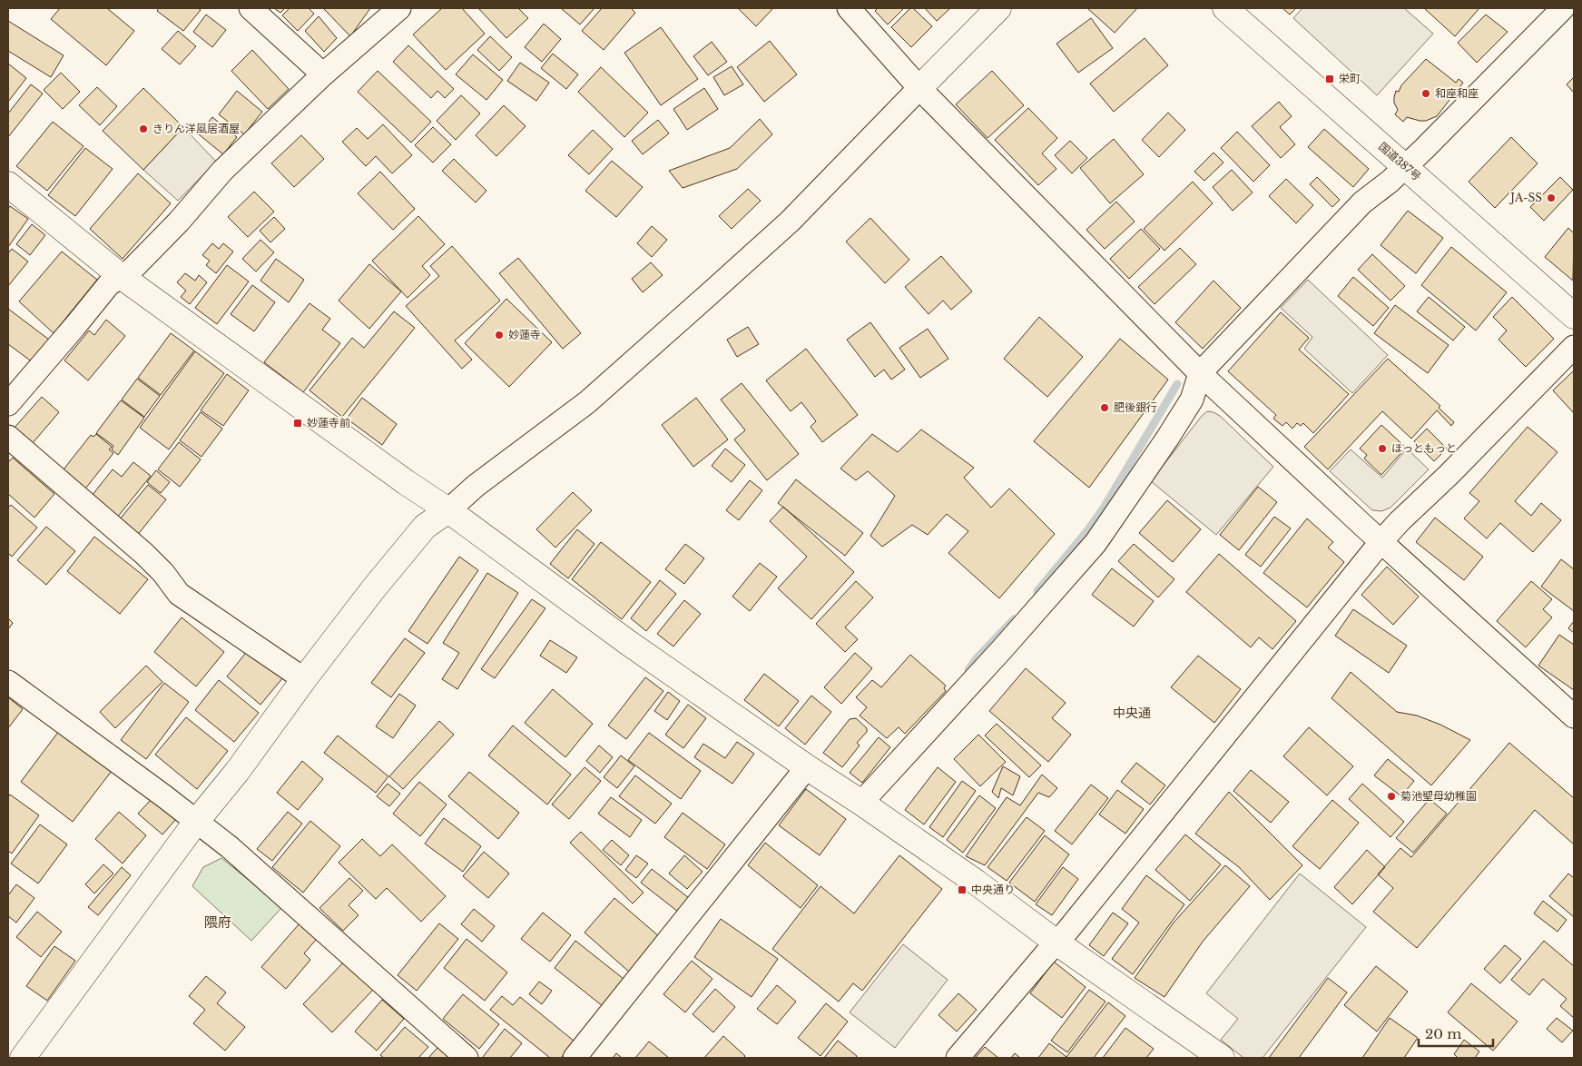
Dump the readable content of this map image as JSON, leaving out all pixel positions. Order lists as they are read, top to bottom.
{
  "streets": {
    "main road": ["国道387号"]
  },
  "districts": ["中央通", "隈府"],
  "places": {
    "transit": ["栄町", "妙蓮寺前", "中央通り"],
    "other": [
      "和座和座",
      "きりん洋風居酒屋",
      "JA-SS",
      "妙蓮寺",
      "肥後銀行",
      "ほっともっと",
      "菊池聖母幼稚園"
    ]
  },
  "scale_bar": "20 m"
}
